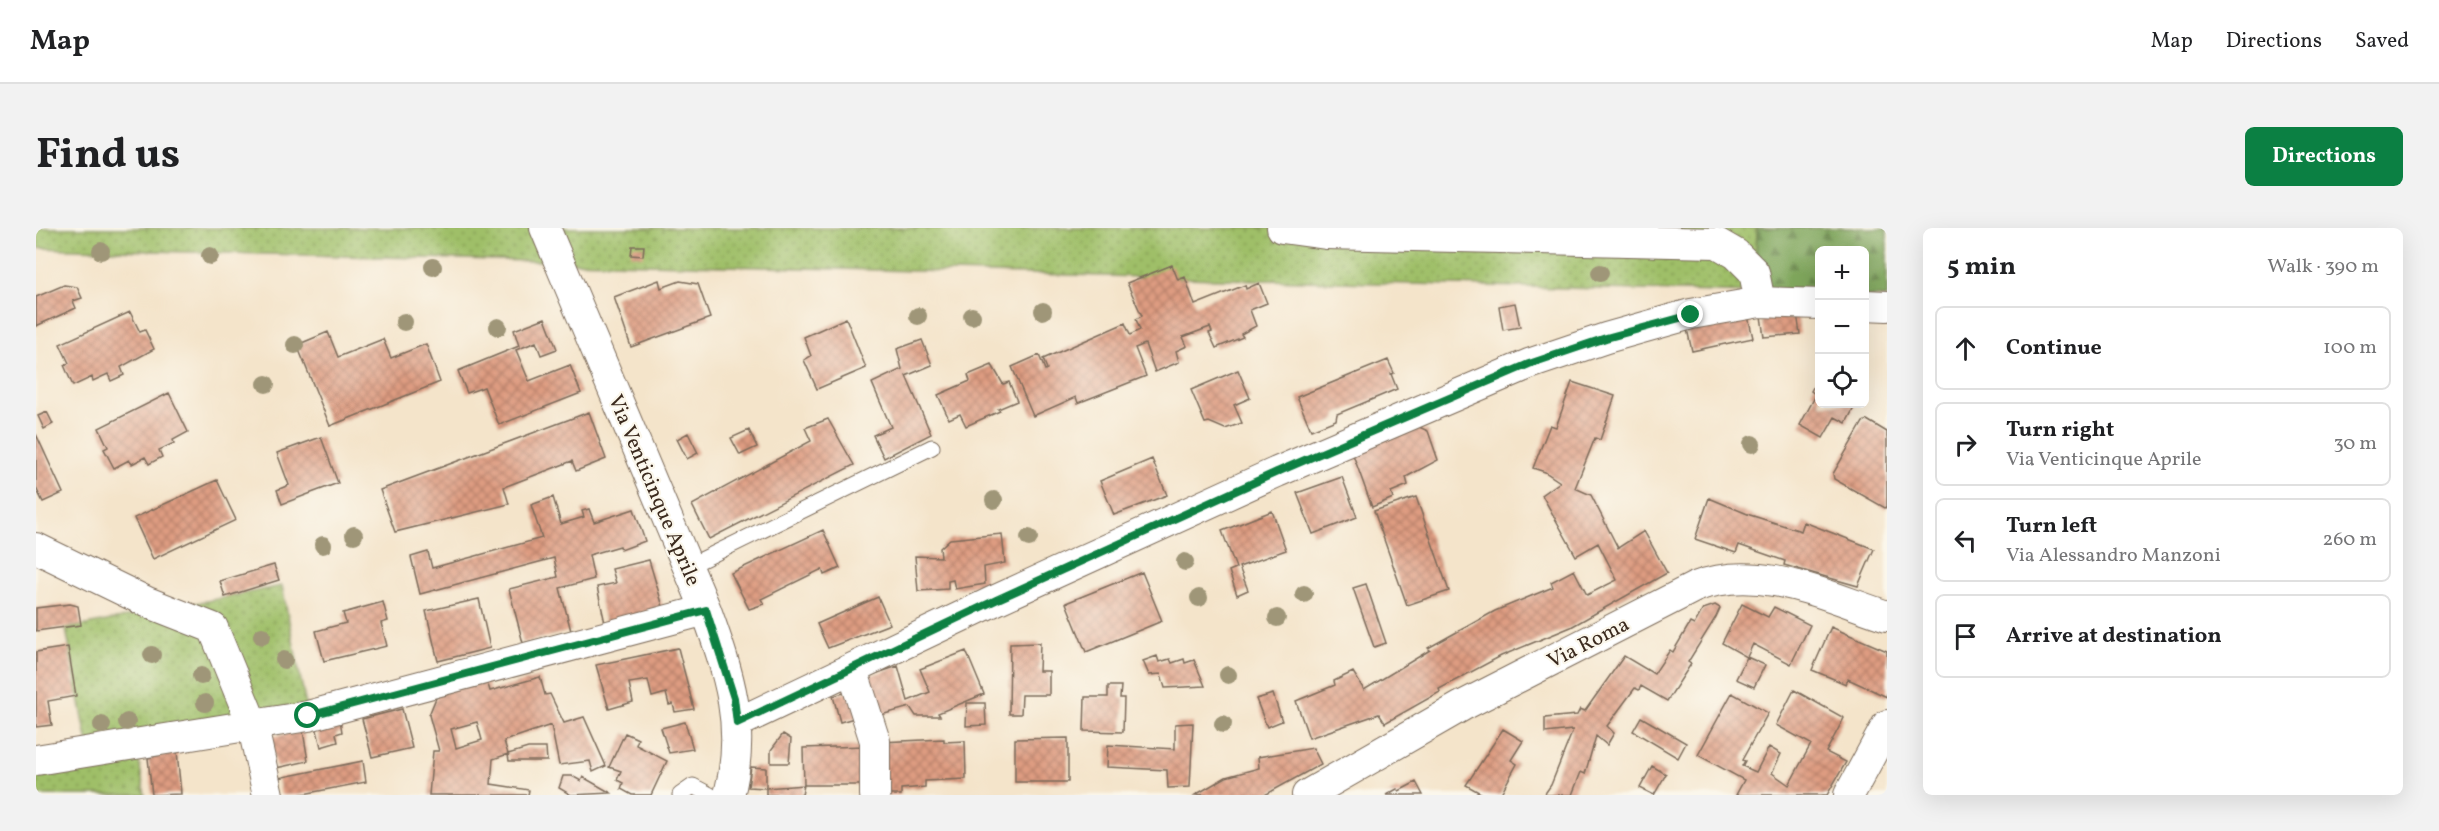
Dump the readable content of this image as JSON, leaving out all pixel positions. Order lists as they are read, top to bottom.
{
  "streets": {
    "street": ["Via Venticinque Aprile", "Via Roma"]
  },
  "page": {
    "header": "Map",
    "nav": ["Map", "Directions", "Saved"],
    "title": "Find us",
    "buttons": "Directions",
    "heading": ["5 min", "Walk · 390 m"],
    "map_buttons": ["+", "−"],
    "list": [
      ["Continue", "100 m"],
      ["Turn right", "Via Venticinque Aprile", "30 m"],
      ["Turn left", "Via Alessandro Manzoni", "260 m"],
      "Arrive at destination"
    ]
  }
}
